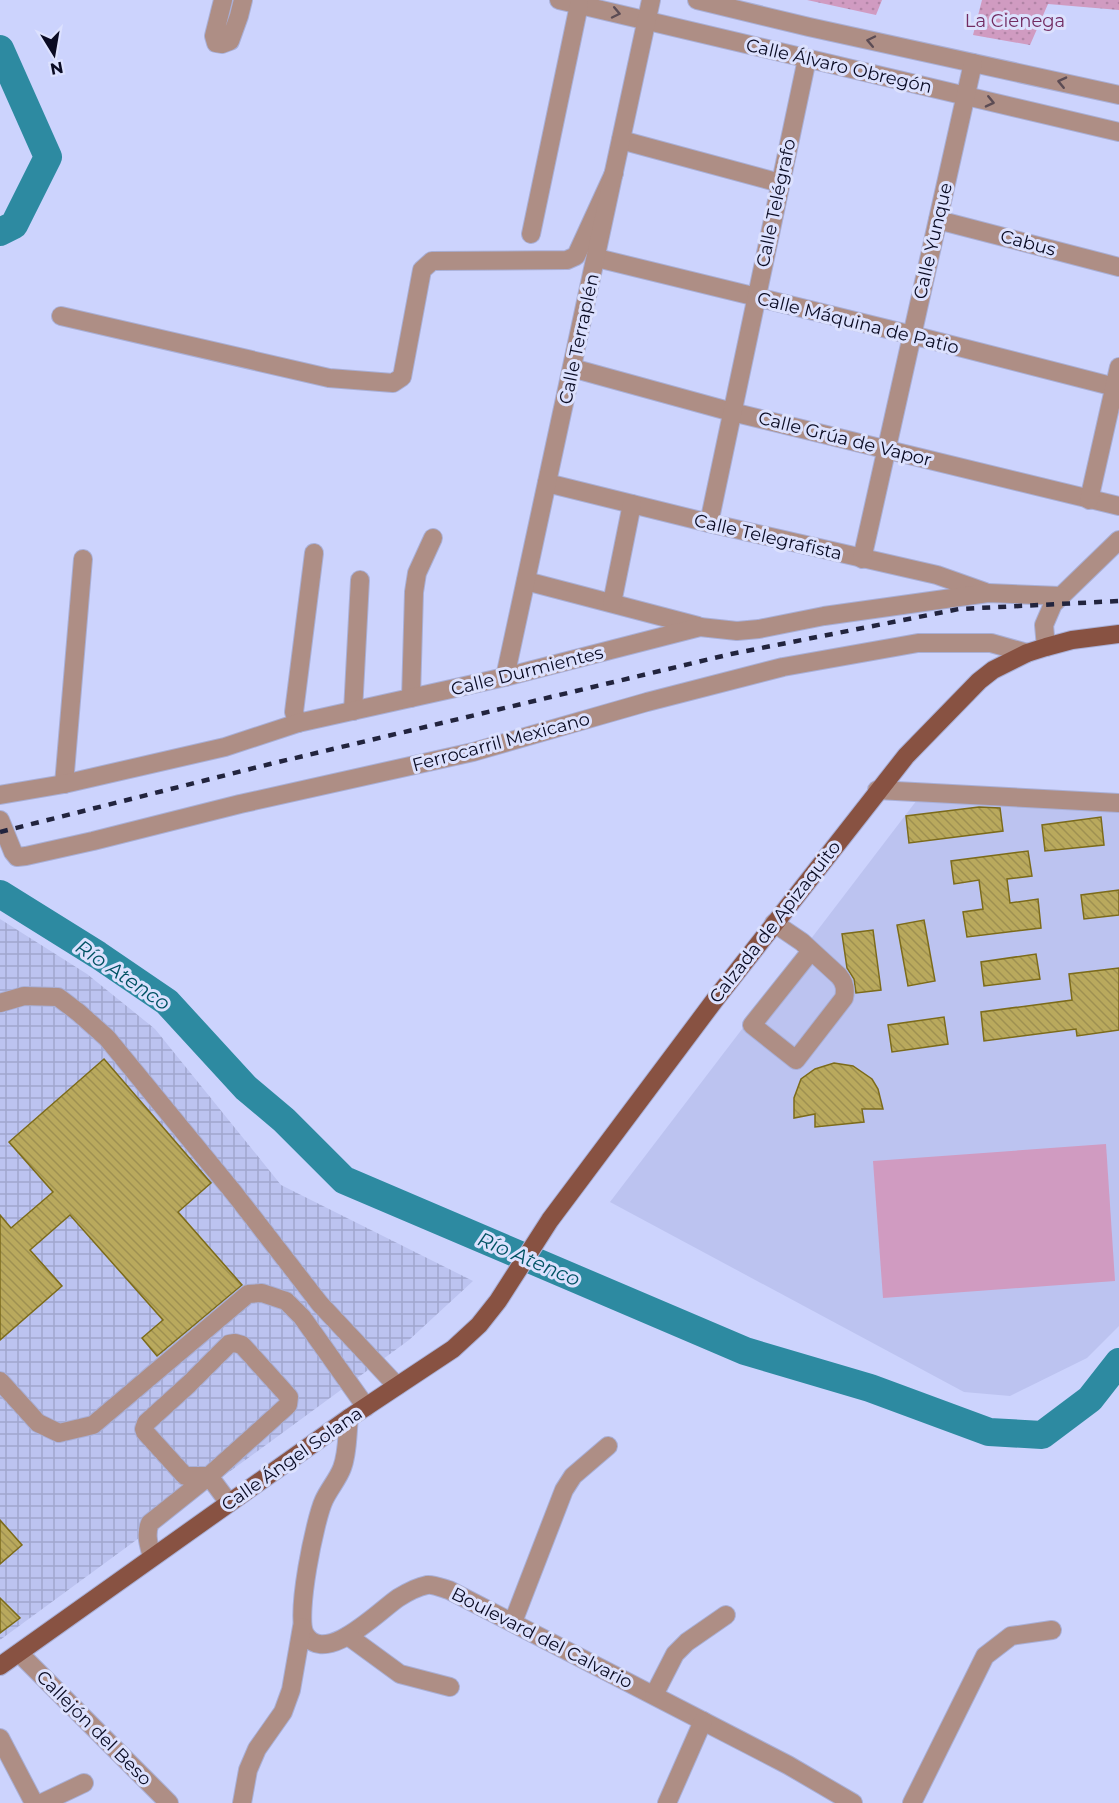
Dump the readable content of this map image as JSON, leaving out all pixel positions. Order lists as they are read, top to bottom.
{
  "streets": {
    "main road": ["Calzada de Apizaquito", "Calle Ángel Solana"],
    "street": [
      "Calle Álvaro Obregón",
      "Calle Telégrafo",
      "Calle Yunque",
      "Cabus",
      "Calle Máquina de Patio",
      "Calle Terraplén",
      "Calle Grúa de Vapor",
      "Calle Telegrafista",
      "Calle Durmientes",
      "Ferrocarril Mexicano",
      "Boulevard del Calvario",
      "Callejón del Beso"
    ]
  },
  "crossings": [
    ["Calle Álvaro Obregón", "Calle Telégrafo"],
    ["Calle Álvaro Obregón", "Calle Yunque"],
    ["Calle Álvaro Obregón", "Calle Terraplén"],
    ["Calle Telégrafo", "Calle Máquina de Patio"],
    ["Calle Telégrafo", "Calle Grúa de Vapor"],
    ["Calle Telégrafo", "Calle Telegrafista"],
    ["Calle Yunque", "Cabus"],
    ["Calle Yunque", "Calle Máquina de Patio"],
    ["Calle Yunque", "Calle Grúa de Vapor"],
    ["Calle Yunque", "Calle Telegrafista"],
    ["Calle Máquina de Patio", "Calle Terraplén"],
    ["Calle Terraplén", "Calle Grúa de Vapor"],
    ["Calle Terraplén", "Calle Telegrafista"],
    ["Calle Terraplén", "Calle Durmientes"],
    ["Calle Telegrafista", "Calle Durmientes"],
    ["Ferrocarril Mexicano", "Calzada de Apizaquito"],
    ["Calzada de Apizaquito", "Calle Ángel Solana"],
    ["Calle Ángel Solana", "Callejón del Beso"]
  ],
  "water": ["Río Atenco"],
  "parks": ["La Cienega"],
  "north": "bottom"
}
